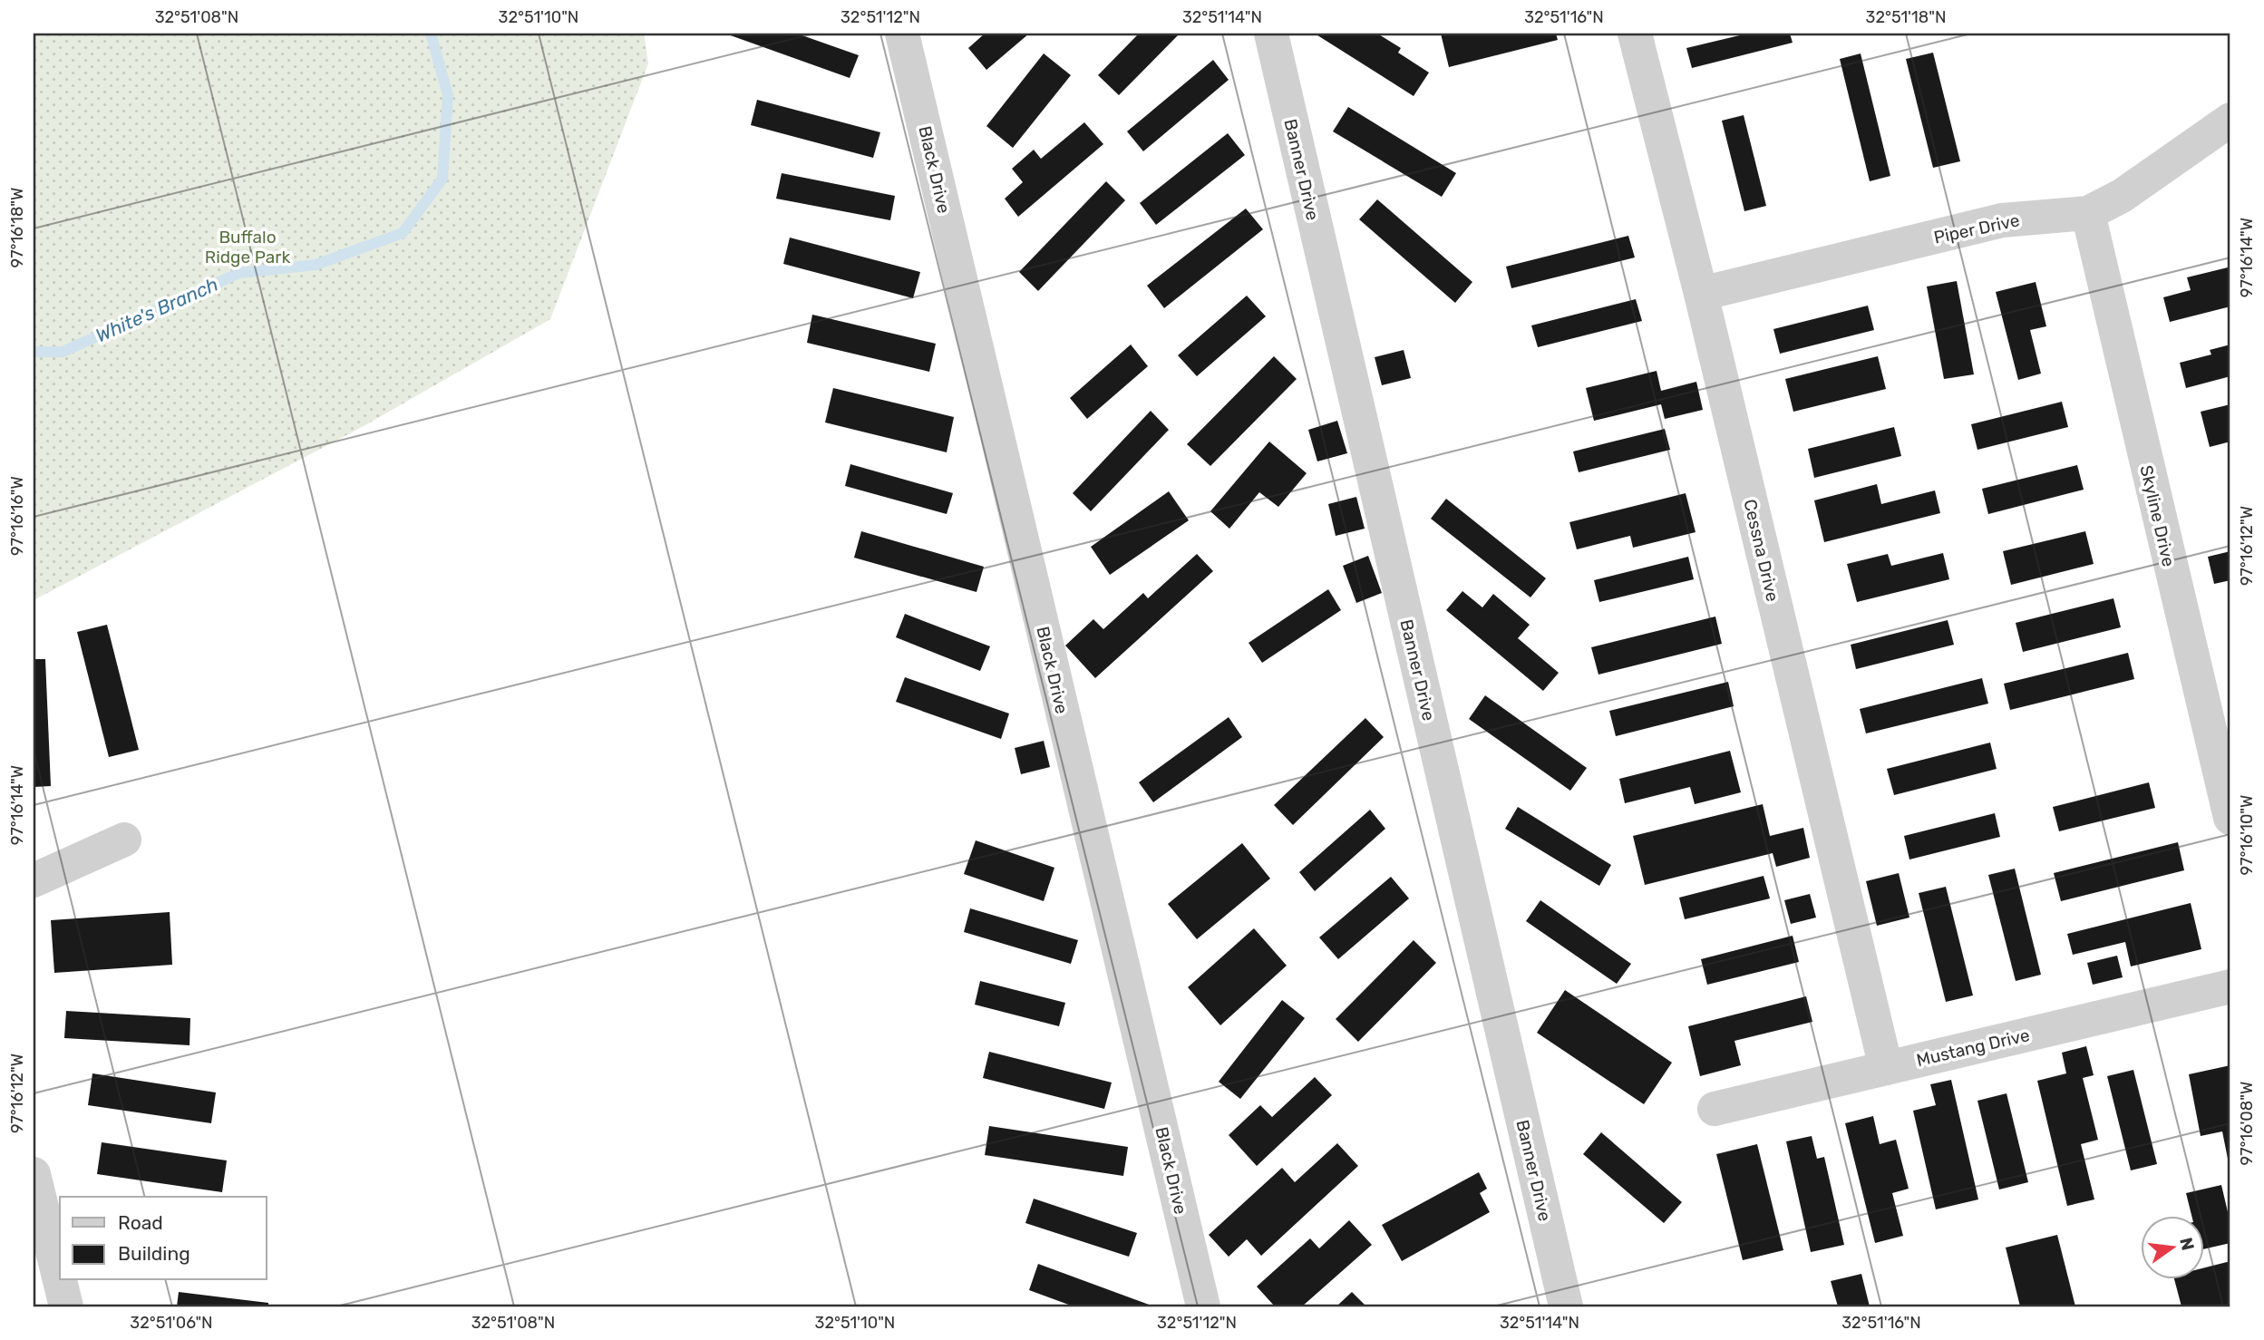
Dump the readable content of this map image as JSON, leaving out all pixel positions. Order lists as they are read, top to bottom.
{
  "streets": {
    "street": [
      "Black Drive",
      "Banner Drive",
      "Piper Drive",
      "Skyline Drive",
      "Cessna Drive",
      "Mustang Drive"
    ]
  },
  "crossings": [
    ["Piper Drive", "Skyline Drive"],
    ["Piper Drive", "Cessna Drive"],
    ["Cessna Drive", "Mustang Drive"]
  ],
  "water": ["White's Branch"],
  "parks": ["Buffalo Ridge Park"],
  "legend": ["Road", "Building"],
  "north": "right",
  "coordinates": [
    "32°51'08\"N",
    "32°51'10\"N",
    "32°51'12\"N",
    "32°51'14\"N",
    "32°51'16\"N",
    "32°51'18\"N",
    "97°16'18\"W",
    "97°16'14\"W",
    "97°16'16\"W",
    "97°16'12\"W",
    "97°16'10\"W",
    "97°16'08\"W",
    "32°51'06\"N"
  ]
}
